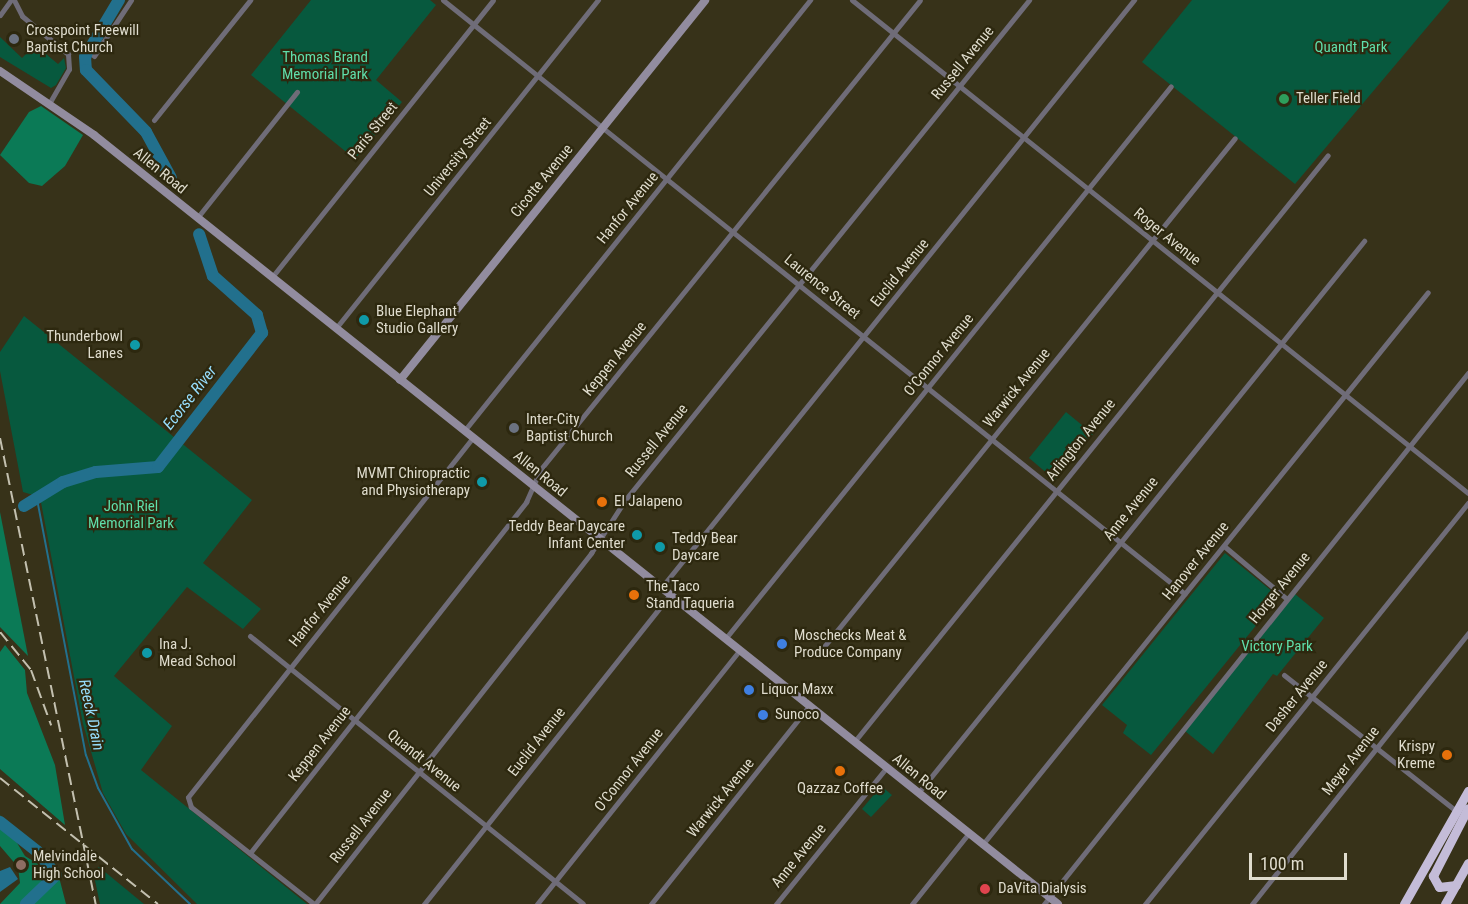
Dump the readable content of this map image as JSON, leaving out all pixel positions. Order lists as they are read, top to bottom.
{
  "streets": {
    "main road": ["Allen Road", "Cicotte Avenue"],
    "street": [
      "Russell Avenue",
      "Paris Street",
      "University Street",
      "Hanfor Avenue",
      "Roger Avenue",
      "Euclid Avenue",
      "Laurence Street",
      "O'Connor Avenue",
      "Keppen Avenue",
      "Warwick Avenue",
      "Arlington Avenue",
      "Anne Avenue",
      "Hanover Avenue",
      "Horger Avenue",
      "Dasher Avenue",
      "Quandt Avenue",
      "Meyer Avenue"
    ]
  },
  "crossings": [
    ["Russell Avenue", "Allen Road"],
    ["Russell Avenue", "Roger Avenue"],
    ["Russell Avenue", "Laurence Street"],
    ["Russell Avenue", "Quandt Avenue"],
    ["Paris Street", "Allen Road"],
    ["Paris Street", "Laurence Street"],
    ["University Street", "Allen Road"],
    ["University Street", "Laurence Street"],
    ["Allen Road", "Cicotte Avenue"],
    ["Allen Road", "Hanfor Avenue"],
    ["Allen Road", "Euclid Avenue"],
    ["Allen Road", "O'Connor Avenue"],
    ["Allen Road", "Keppen Avenue"],
    ["Allen Road", "Warwick Avenue"],
    ["Allen Road", "Arlington Avenue"],
    ["Allen Road", "Anne Avenue"],
    ["Allen Road", "Hanover Avenue"],
    ["Allen Road", "Horger Avenue"],
    ["Cicotte Avenue", "Laurence Street"],
    ["Hanfor Avenue", "Laurence Street"],
    ["Hanfor Avenue", "Keppen Avenue"],
    ["Hanfor Avenue", "Quandt Avenue"],
    ["Roger Avenue", "Euclid Avenue"],
    ["Roger Avenue", "O'Connor Avenue"],
    ["Roger Avenue", "Keppen Avenue"],
    ["Roger Avenue", "Warwick Avenue"],
    ["Roger Avenue", "Arlington Avenue"],
    ["Roger Avenue", "Anne Avenue"],
    ["Roger Avenue", "Hanover Avenue"],
    ["Roger Avenue", "Horger Avenue"],
    ["Euclid Avenue", "Laurence Street"],
    ["Euclid Avenue", "Quandt Avenue"],
    ["Laurence Street", "O'Connor Avenue"],
    ["Laurence Street", "Keppen Avenue"],
    ["Laurence Street", "Warwick Avenue"],
    ["Laurence Street", "Arlington Avenue"],
    ["Laurence Street", "Anne Avenue"],
    ["Laurence Street", "Hanover Avenue"],
    ["O'Connor Avenue", "Quandt Avenue"],
    ["Keppen Avenue", "Quandt Avenue"]
  ],
  "water": ["Ecorse River", "Reeck Drain"],
  "parks": [
    "Quandt Park",
    "Thomas Brand Memorial Park",
    "John Riel Memorial Park",
    "Victory Park"
  ],
  "places": [
    "Crosspoint Freewill Baptist Church",
    "Teller Field",
    "Blue Elephant Studio Gallery",
    "Thunderbowl Lanes",
    "Inter-City Baptist Church",
    "MVMT Chiropractic and Physiotherapy",
    "El Jalapeno",
    "Teddy Bear Daycare Infant Center",
    "Teddy Bear Daycare",
    "The Taco Stand Taqueria",
    "Moschecks Meat & Produce Company",
    "Ina J. Mead School",
    "Liquor Maxx",
    "Sunoco",
    "Krispy Kreme",
    "Qazzaz Coffee",
    "Melvindale High School",
    "DaVita Dialysis"
  ],
  "scale_bar": "100 m"
}
